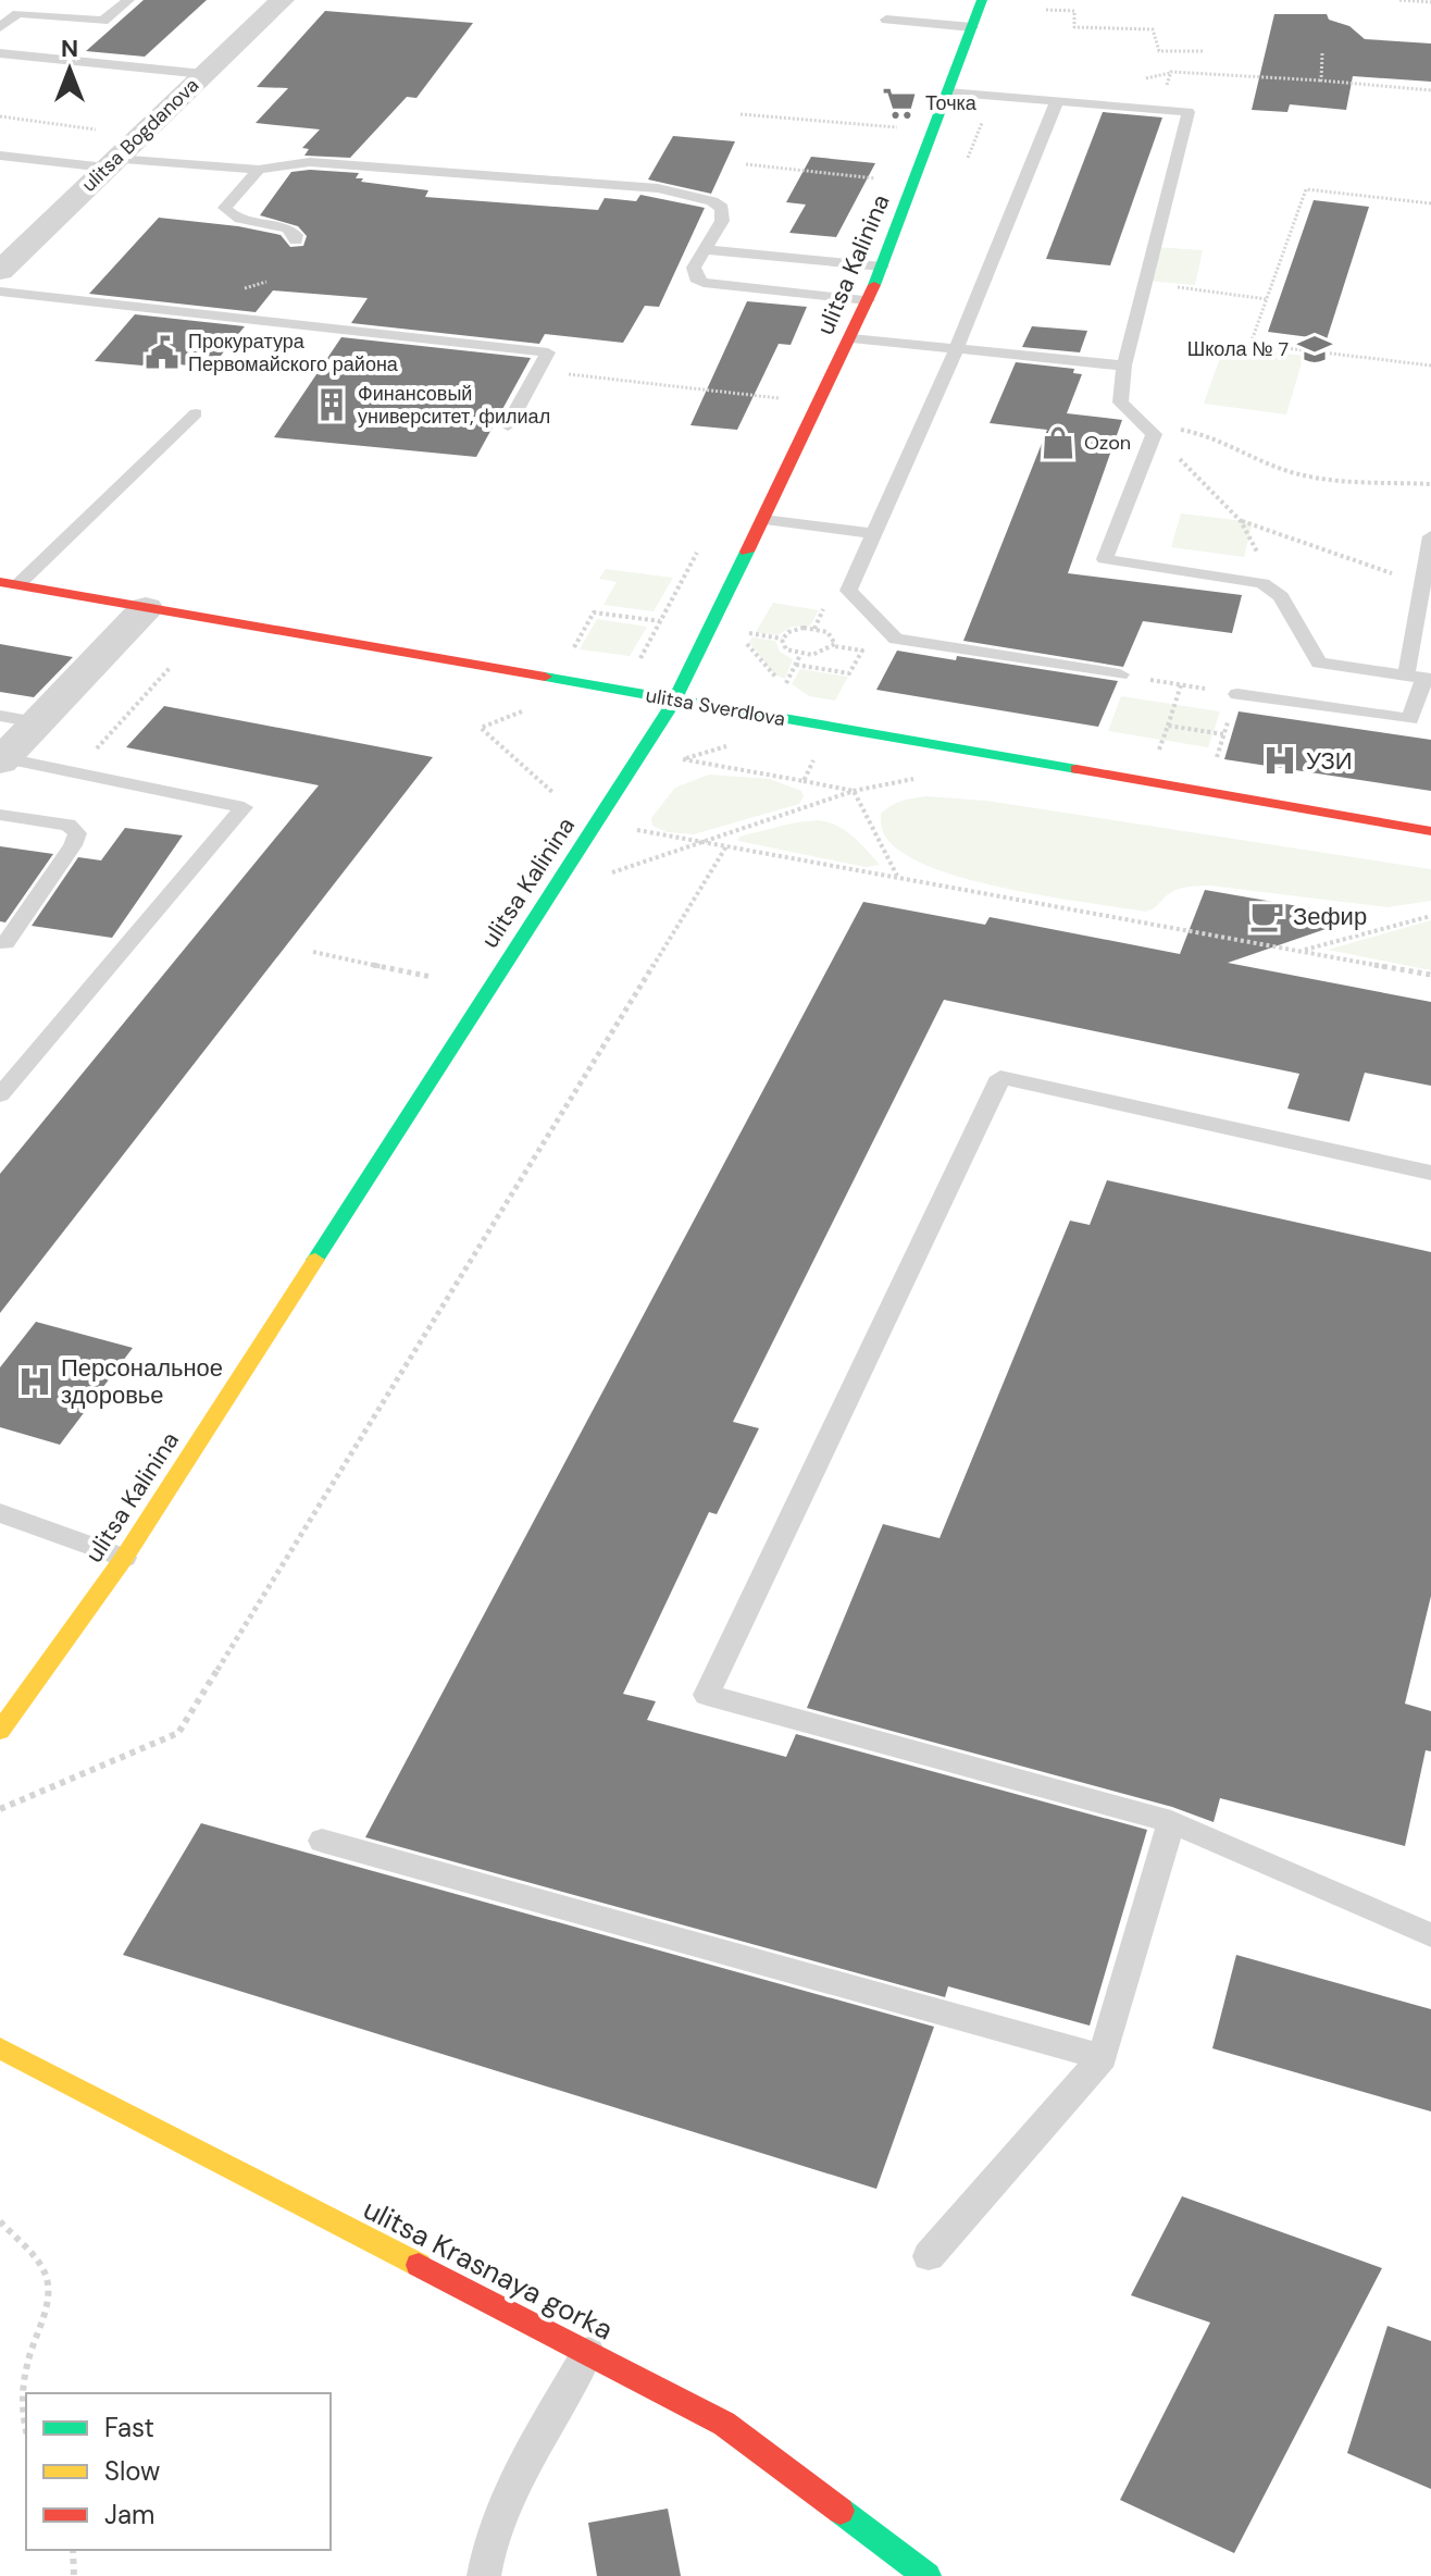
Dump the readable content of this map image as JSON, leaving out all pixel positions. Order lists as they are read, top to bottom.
{
  "streets": {
    "main road": ["ulitsa Kalinina", "ulitsa Sverdlova", "ulitsa Krasnaya gorka"],
    "street": ["ulitsa Bogdanova"]
  },
  "crossings": [
    ["ulitsa Kalinina", "ulitsa Sverdlova"]
  ],
  "places": {
    "supermarket": ["Точка"],
    "school or university": ["Школа № 7"],
    "public building": ["Прокуратура Первомайского района"],
    "building": ["Финансовый университет, филиал"],
    "shop": ["Ozon"],
    "hospital": ["УЗИ", "Персональное здоровье"],
    "cafe": ["Зефир"]
  },
  "legend": ["Fast", "Slow", "Jam"],
  "north": "top"
}
